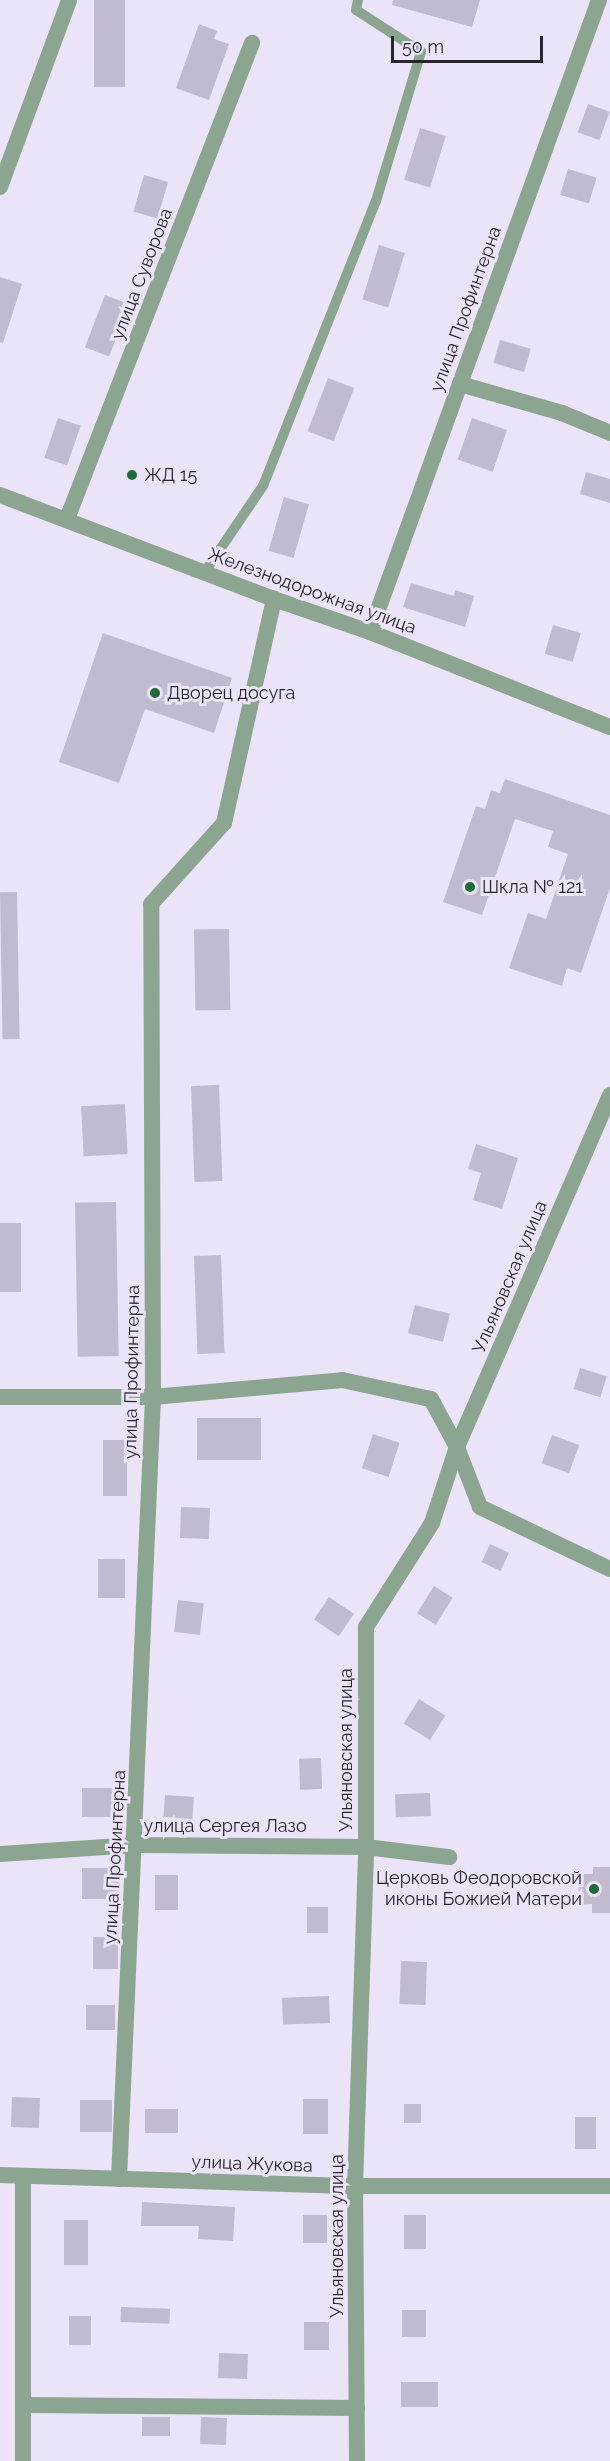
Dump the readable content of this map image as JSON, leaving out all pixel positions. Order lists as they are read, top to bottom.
{
  "streets": {
    "street": [
      "улица Суворова",
      "улица Профинтерна",
      "Железнодорожная улица",
      "Ульяновская улица",
      "улица Сергея Лазо",
      "улица Жукова"
    ]
  },
  "crossings": [
    ["улица Суворова", "Железнодорожная улица"],
    ["улица Профинтерна", "Железнодорожная улица"],
    ["улица Профинтерна", "улица Сергея Лазо"],
    ["улица Профинтерна", "улица Жукова"],
    ["Ульяновская улица", "улица Сергея Лазо"],
    ["Ульяновская улица", "улица Жукова"]
  ],
  "places": [
    "ЖД 15",
    "Дворец досуга",
    "Шкла № 121",
    "Церковь Феодоровской иконы Божией Матери"
  ],
  "scale_bar": "50 m"
}
